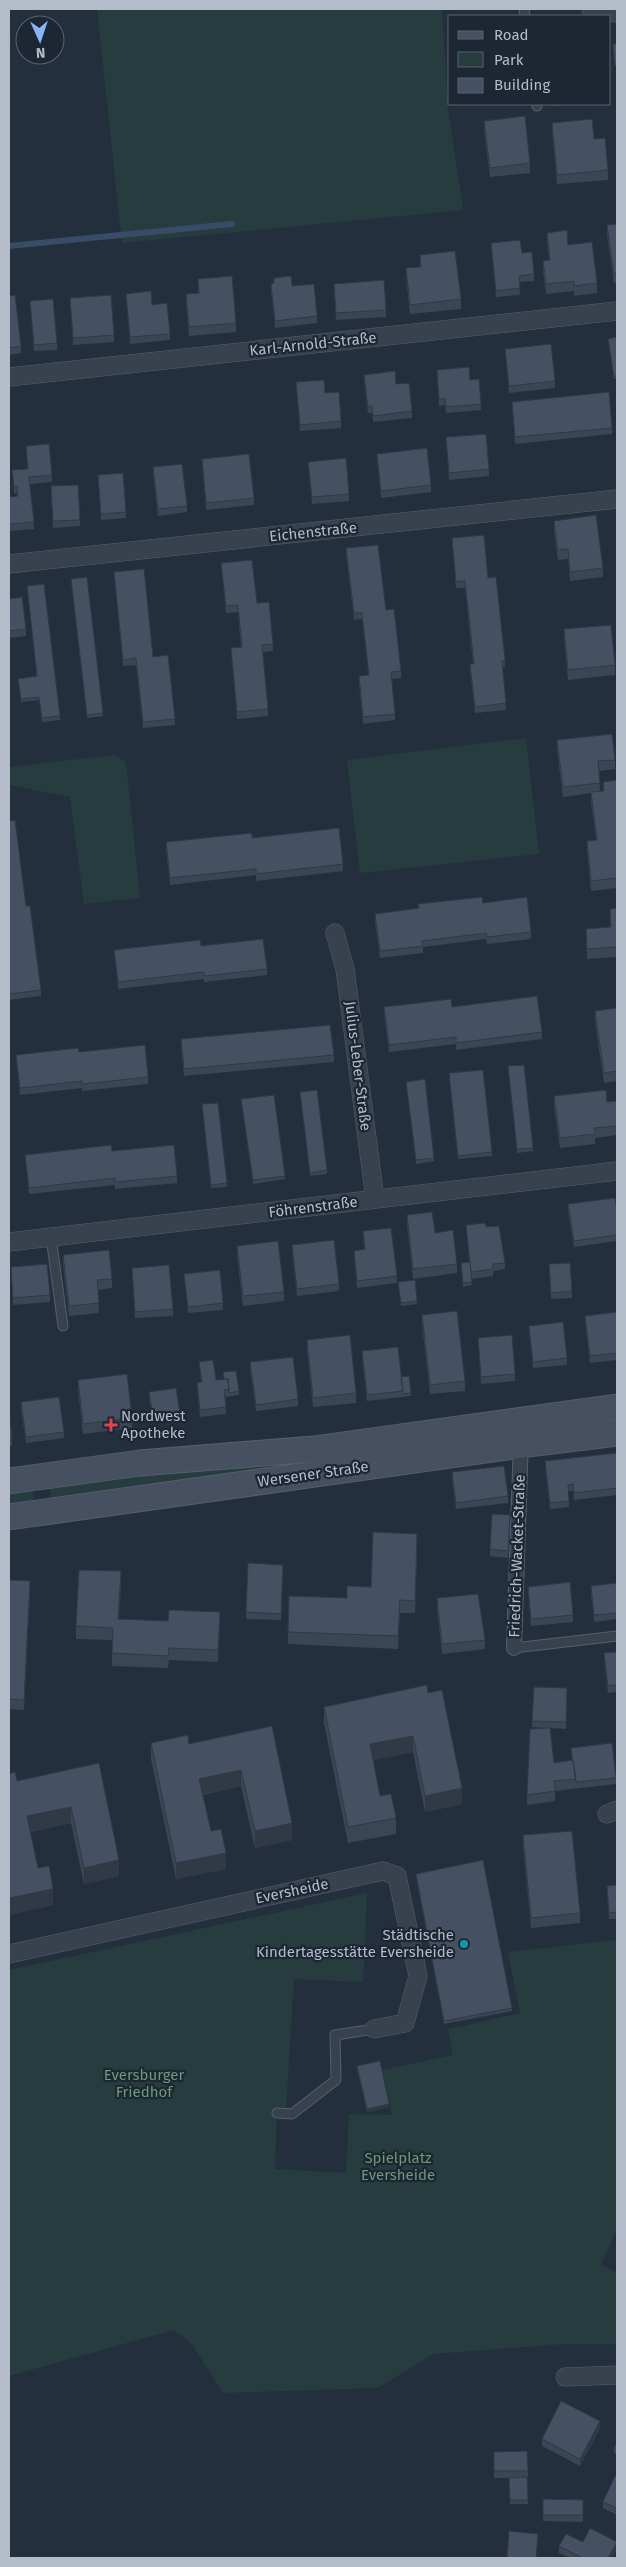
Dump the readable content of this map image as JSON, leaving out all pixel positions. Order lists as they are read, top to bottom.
{
  "streets": {
    "main road": ["Wersener Straße"],
    "street": [
      "Karl-Arnold-Straße",
      "Eichenstraße",
      "Julius-Leber-Straße",
      "Föhrenstraße",
      "Friedrich-Wacket-Straße",
      "Eversheide"
    ]
  },
  "crossings": [
    ["Julius-Leber-Straße", "Föhrenstraße"],
    ["Wersener Straße", "Friedrich-Wacket-Straße"]
  ],
  "parks": ["Eversburger Friedhof", "Spielplatz Eversheide"],
  "places": {
    "health": ["Nordwest Apotheke"],
    "other": ["Städtische Kindertagesstätte Eversheide"]
  },
  "legend": ["Road", "Park", "Building"],
  "north": "bottom"
}
